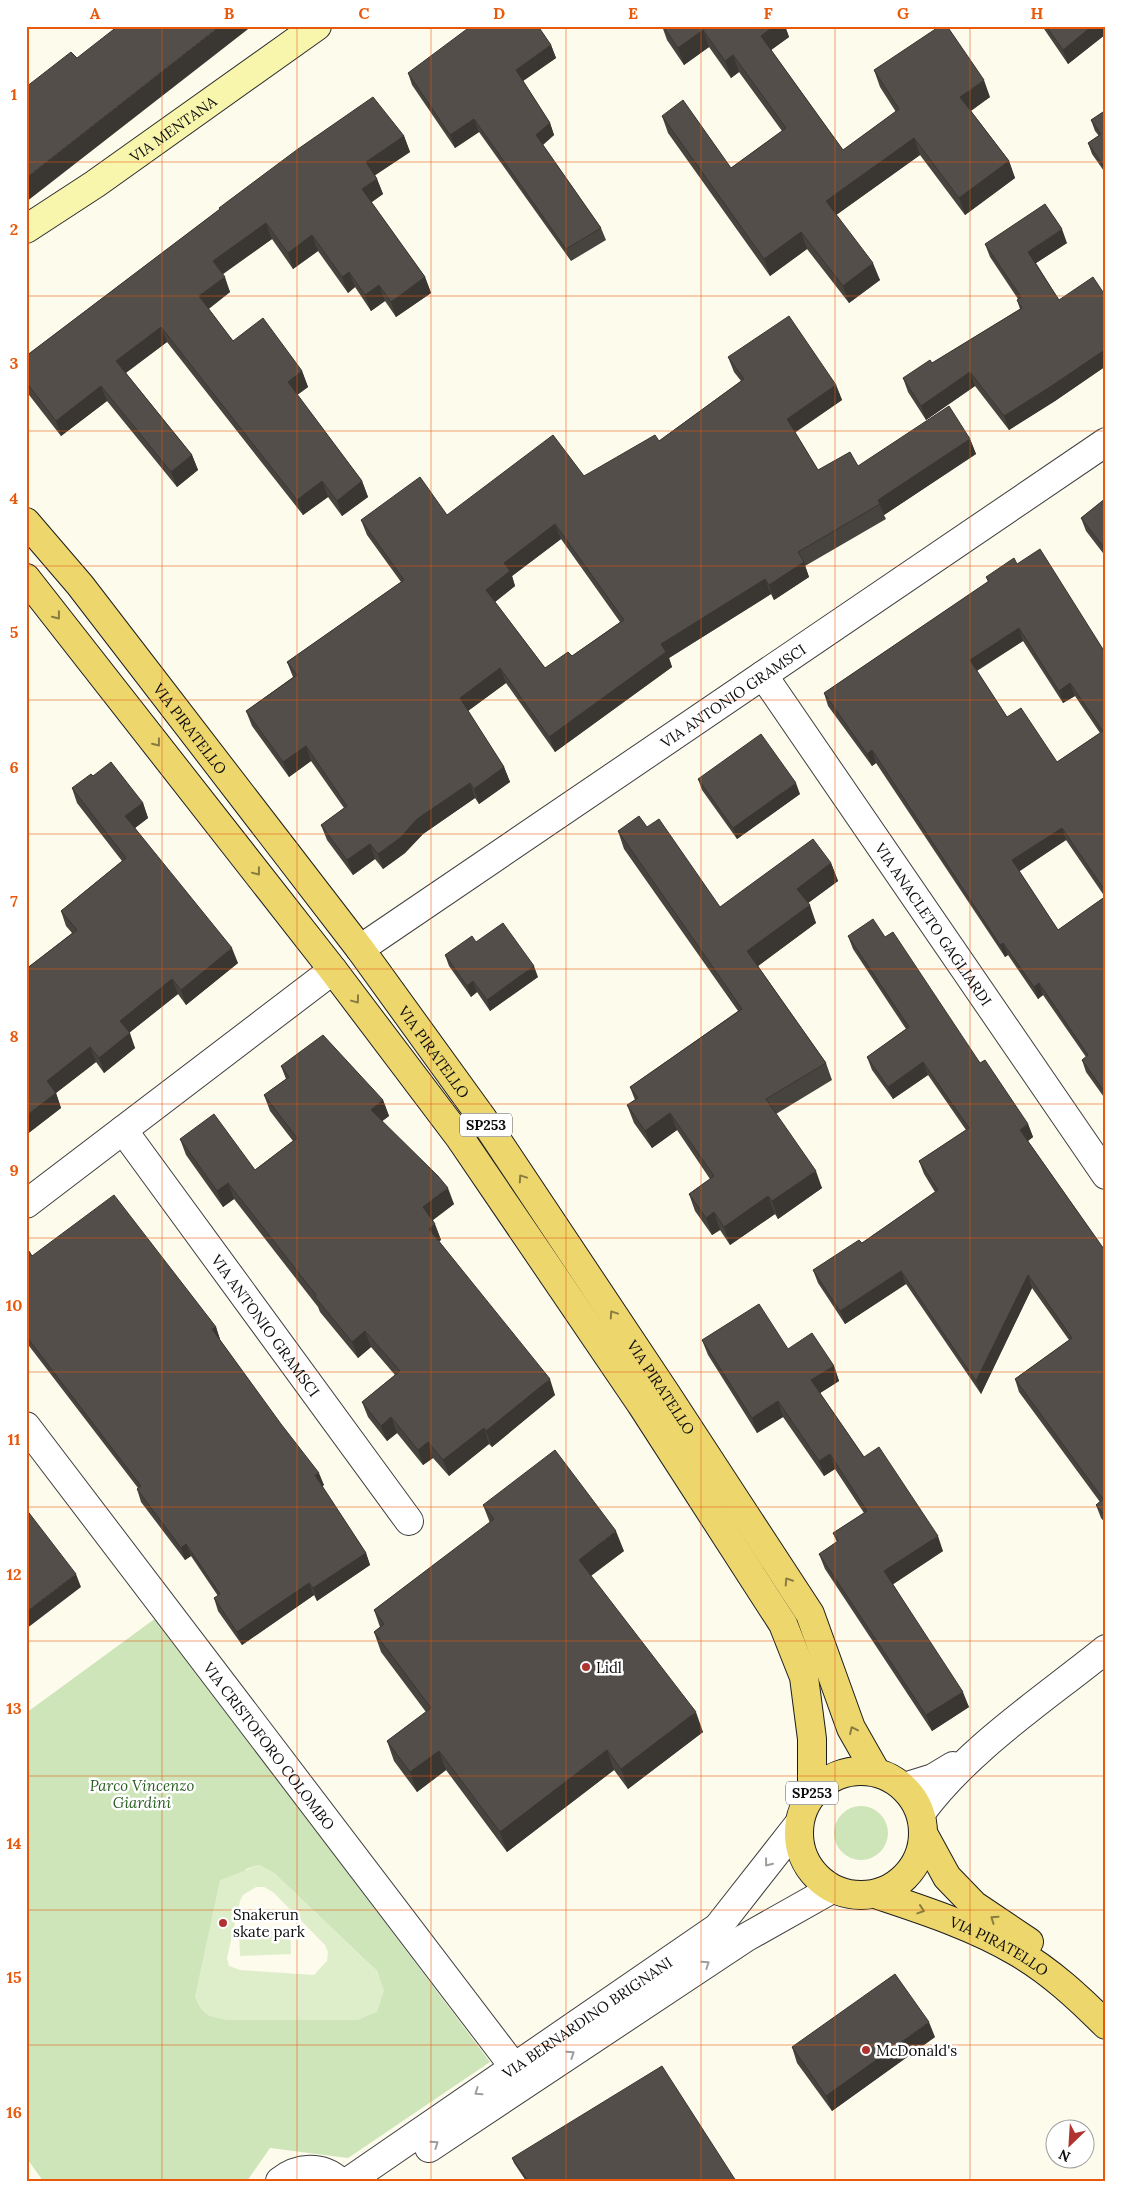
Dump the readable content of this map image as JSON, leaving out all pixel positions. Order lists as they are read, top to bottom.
{
  "streets": {
    "main road": ["VIA MENTANA", "VIA PIRATELLO", "SP253"],
    "street": [
      "VIA ANTONIO GRAMSCI",
      "VIA ANACLETO GAGLIARDI",
      "VIA CRISTOFORO COLOMBO",
      "VIA BERNARDINO BRIGNANI"
    ]
  },
  "crossings": [
    ["VIA ANTONIO GRAMSCI", "VIA PIRATELLO"],
    ["VIA ANTONIO GRAMSCI", "VIA ANACLETO GAGLIARDI"],
    ["VIA PIRATELLO", "VIA BERNARDINO BRIGNANI"],
    ["VIA CRISTOFORO COLOMBO", "VIA BERNARDINO BRIGNANI"]
  ],
  "parks": ["Parco Vincenzo Giardini"],
  "places": ["Lidl", "Snakerun skate park", "McDonald's"],
  "north": "bottom left",
  "grid": {
    "columns": [
      "A",
      "B",
      "C",
      "D",
      "E",
      "F",
      "G",
      "H"
    ],
    "rows": [
      "1",
      "2",
      "3",
      "4",
      "5",
      "6",
      "7",
      "8",
      "9",
      "10",
      "11",
      "12",
      "13",
      "14",
      "15",
      "16"
    ]
  }
}
